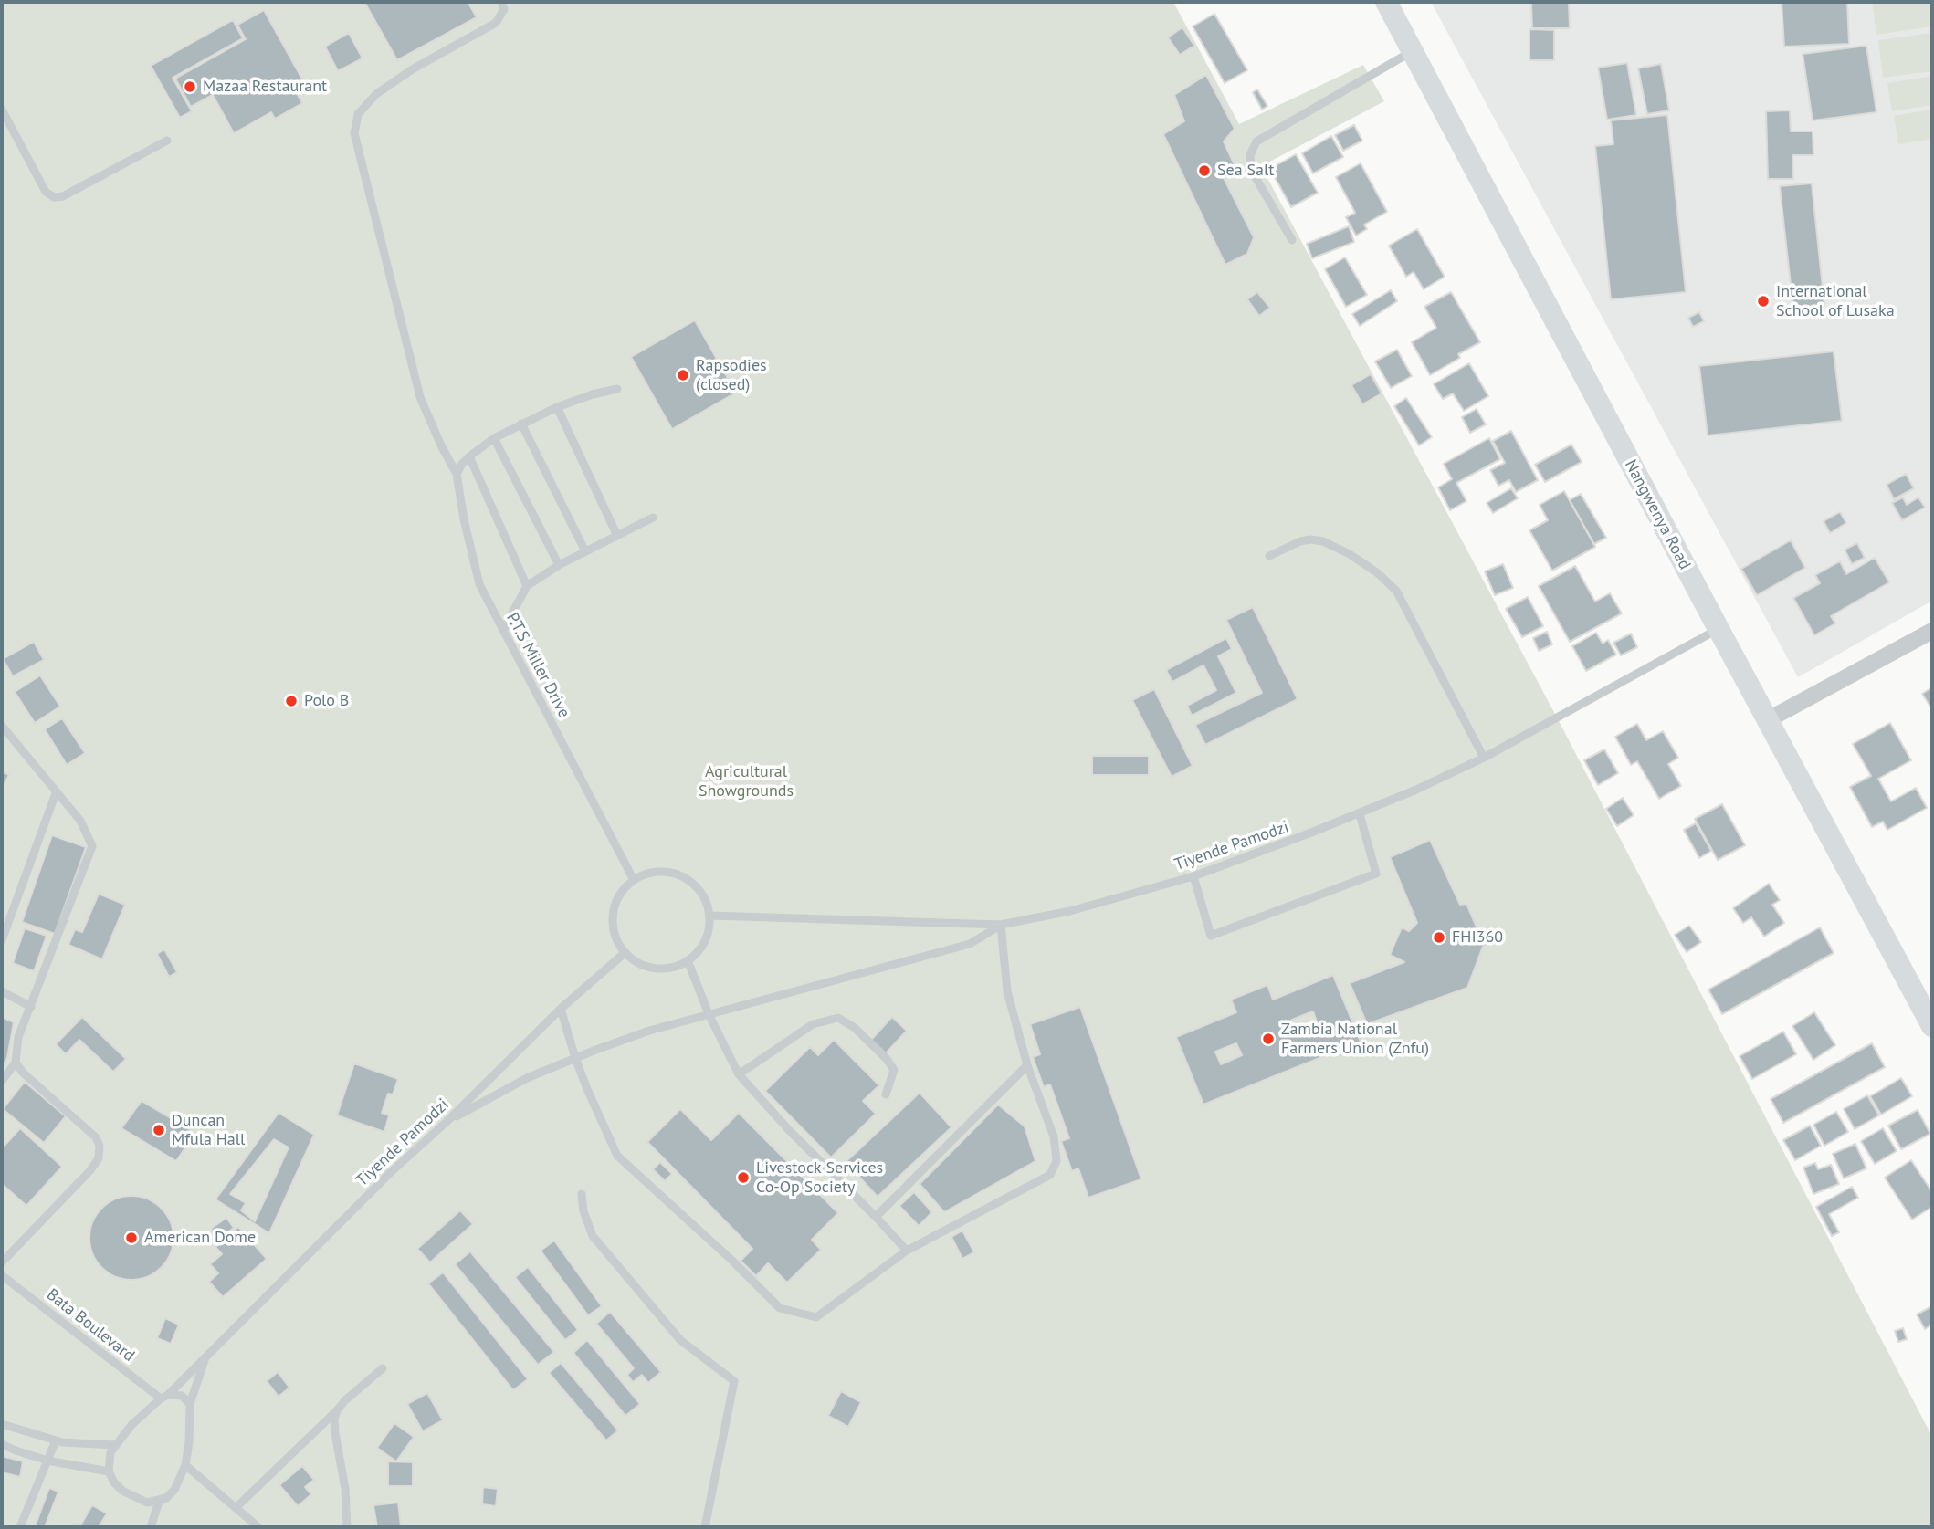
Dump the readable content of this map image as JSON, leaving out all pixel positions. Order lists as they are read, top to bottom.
{
  "streets": {
    "main road": ["Nangwenya Road"],
    "lane": ["P.T.S Miller Drive", "Tiyende Pamodzi", "Bata Boulevard"]
  },
  "crossings": [
    ["Nangwenya Road", "Tiyende Pamodzi"],
    ["P.T.S Miller Drive", "Tiyende Pamodzi"],
    ["Tiyende Pamodzi", "Bata Boulevard"]
  ],
  "parks": ["Agricultural Showgrounds"],
  "places": [
    "Mazaa Restaurant",
    "Sea Salt",
    "International School of Lusaka",
    "Rapsodies (closed)",
    "Polo B",
    "FHI360",
    "Zambia National Farmers Union (Znfu)",
    "Duncan Mfula Hall",
    "Livestock Services Co-Op Society",
    "American Dome"
  ]
}
